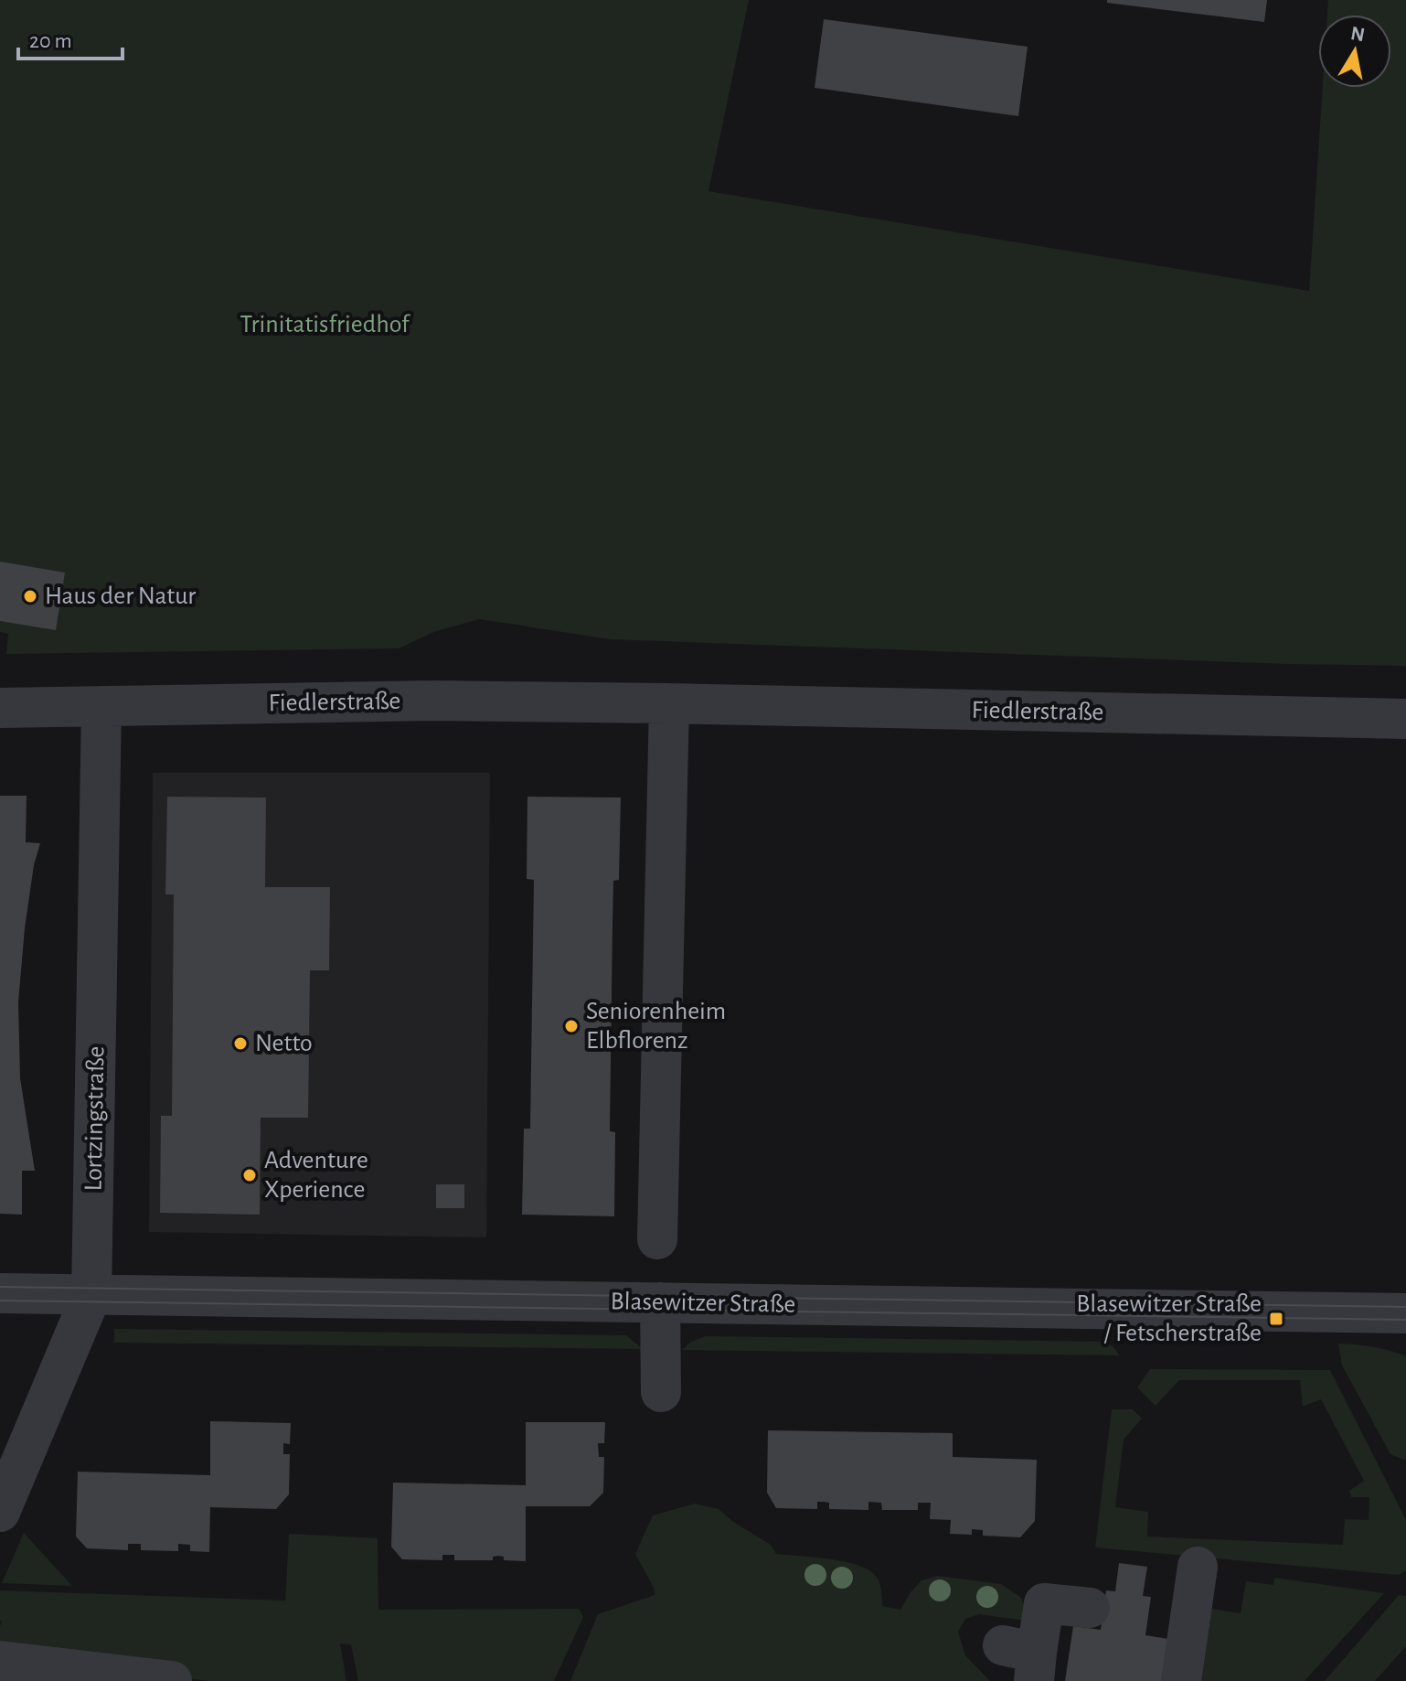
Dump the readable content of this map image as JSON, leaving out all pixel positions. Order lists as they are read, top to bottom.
{
  "streets": {
    "street": ["Fiedlerstraße", "Lortzingstraße", "Blasewitzer Straße"]
  },
  "crossings": [
    ["Fiedlerstraße", "Lortzingstraße"],
    ["Lortzingstraße", "Blasewitzer Straße"]
  ],
  "parks": ["Trinitatisfriedhof"],
  "places": {
    "other": [
      "Haus der Natur",
      "Seniorenheim Elbflorenz",
      "Netto",
      "Adventure Xperience"
    ],
    "transit": ["Blasewitzer Straße / Fetscherstraße"]
  },
  "scale_bar": "20 m",
  "north": "top"
}
